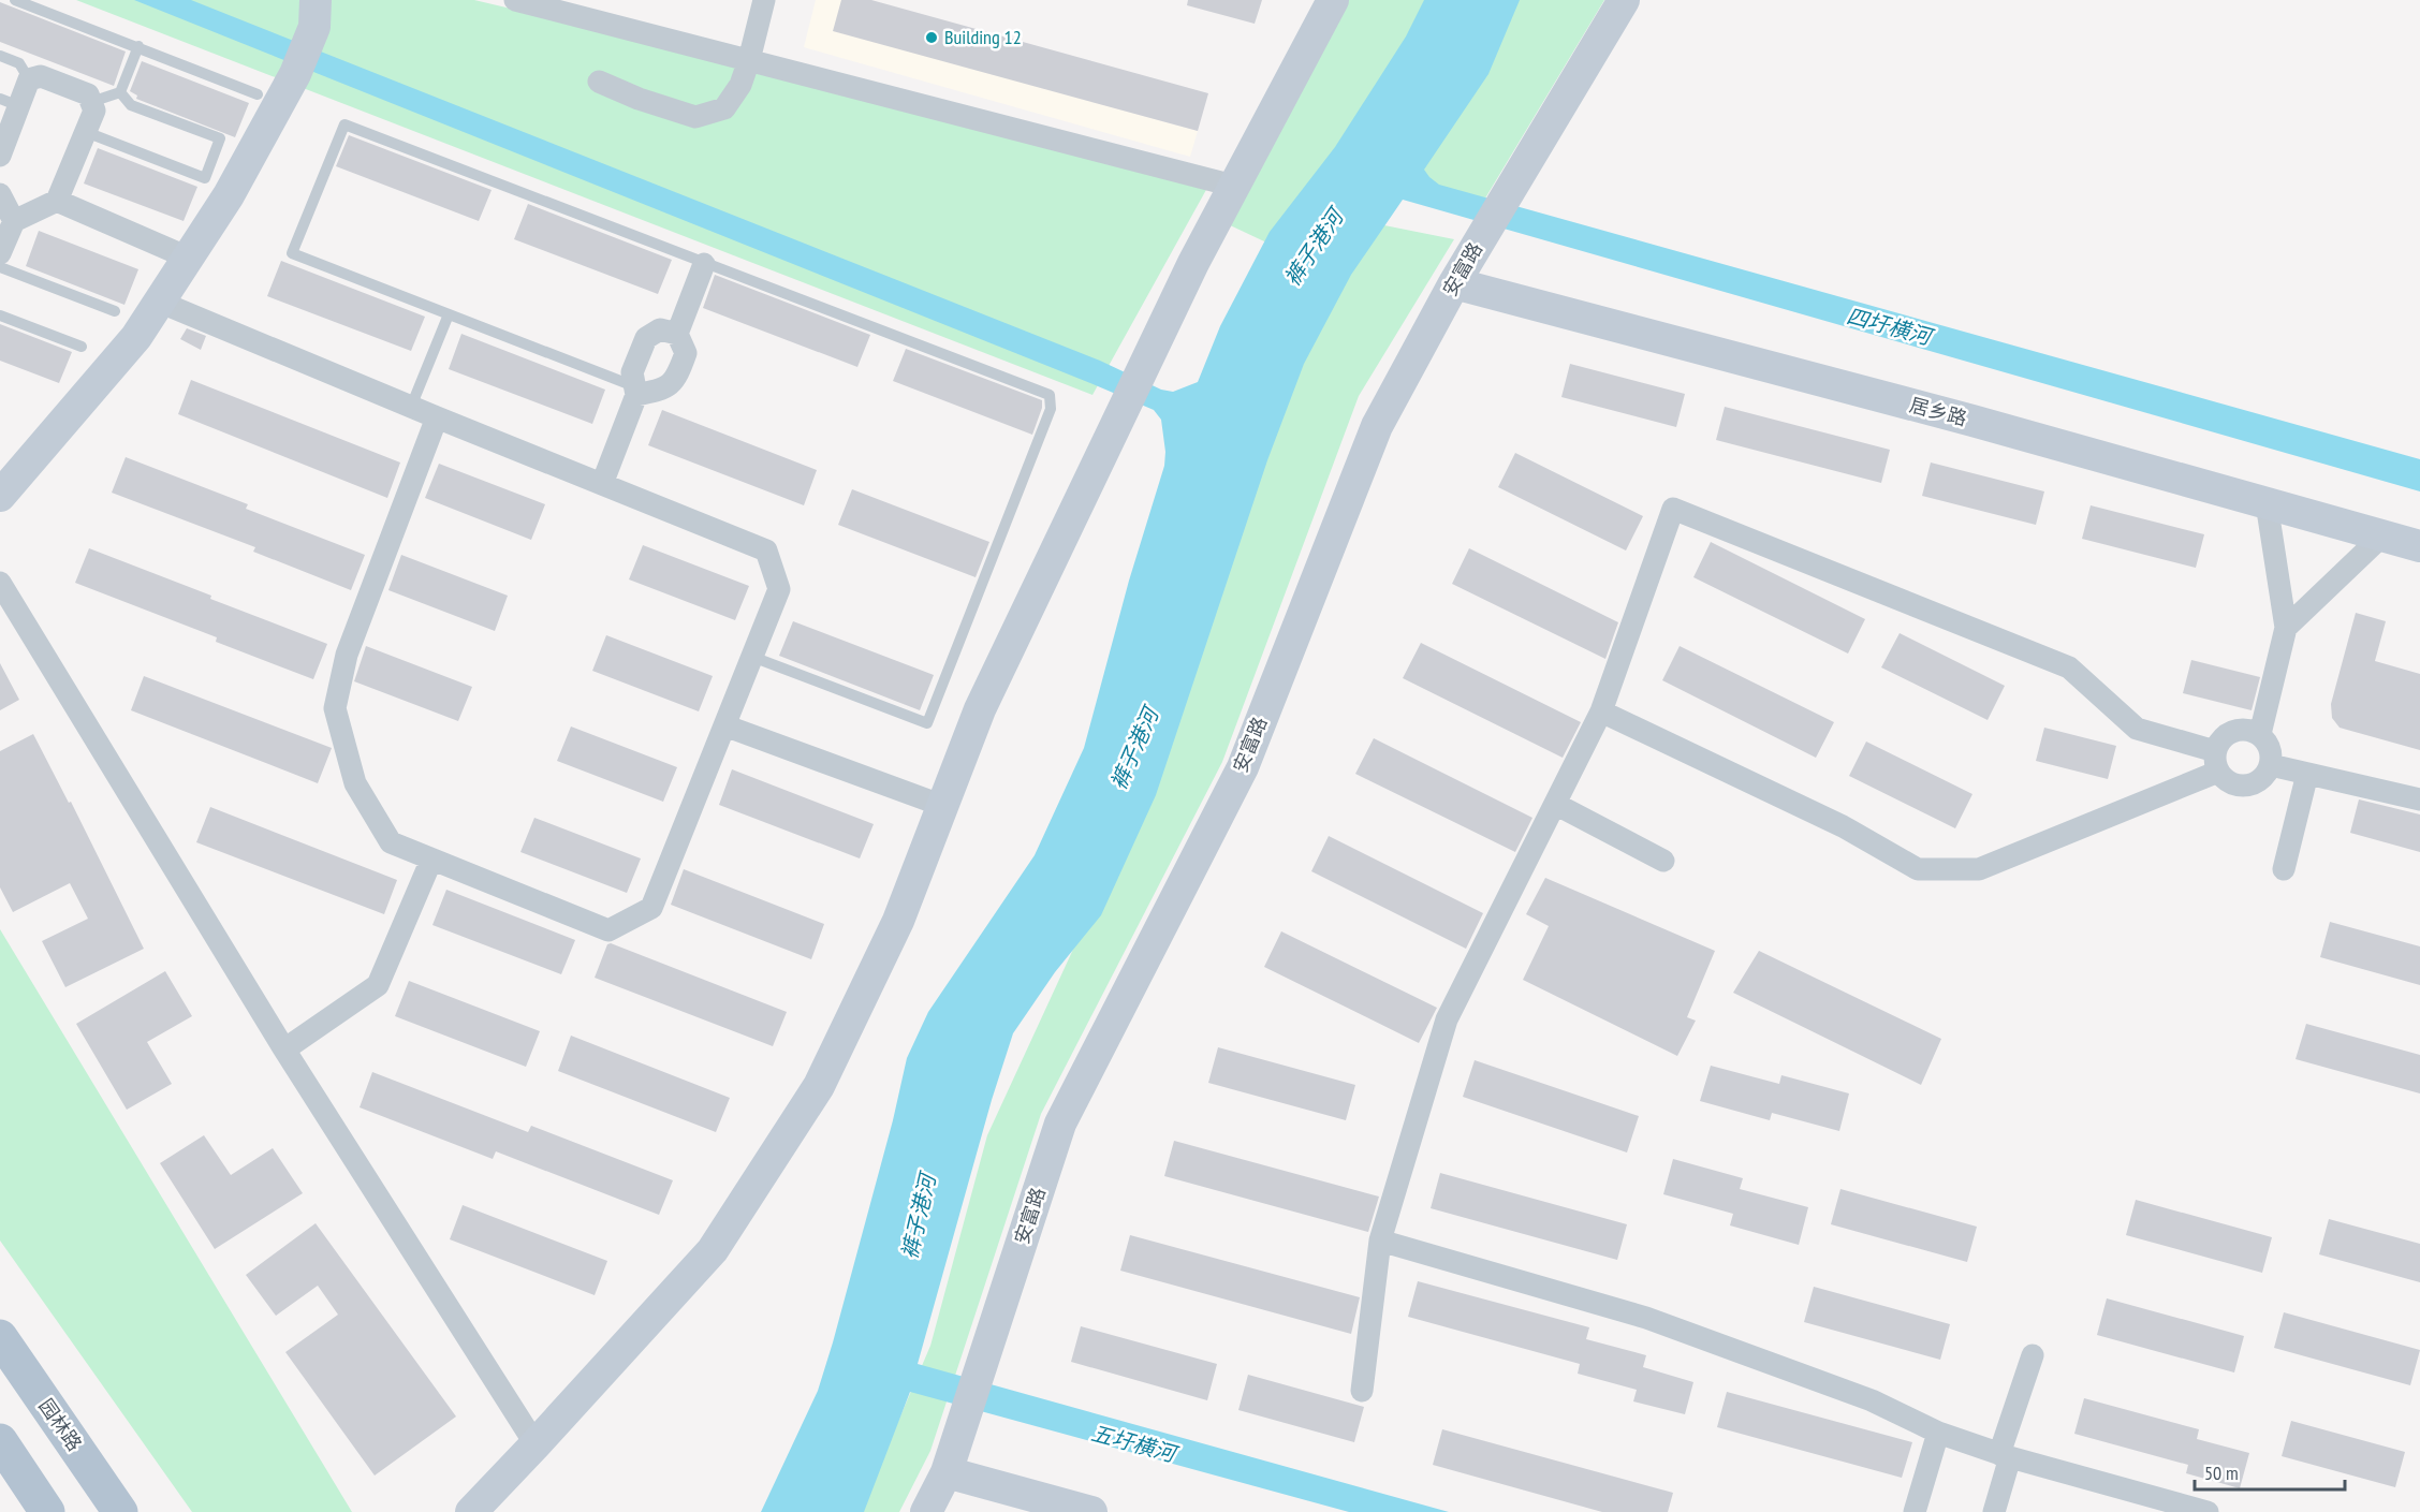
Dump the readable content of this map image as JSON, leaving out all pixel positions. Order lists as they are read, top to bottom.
{
  "streets": {
    "main road": ["园林路"],
    "street": ["安富路", "居乡路"]
  },
  "crossings": [
    ["安富路", "居乡路"]
  ],
  "water": ["裤子港河", "四圩横河", "五圩横河"],
  "places": ["Building 12"],
  "scale_bar": "50 m"
}
